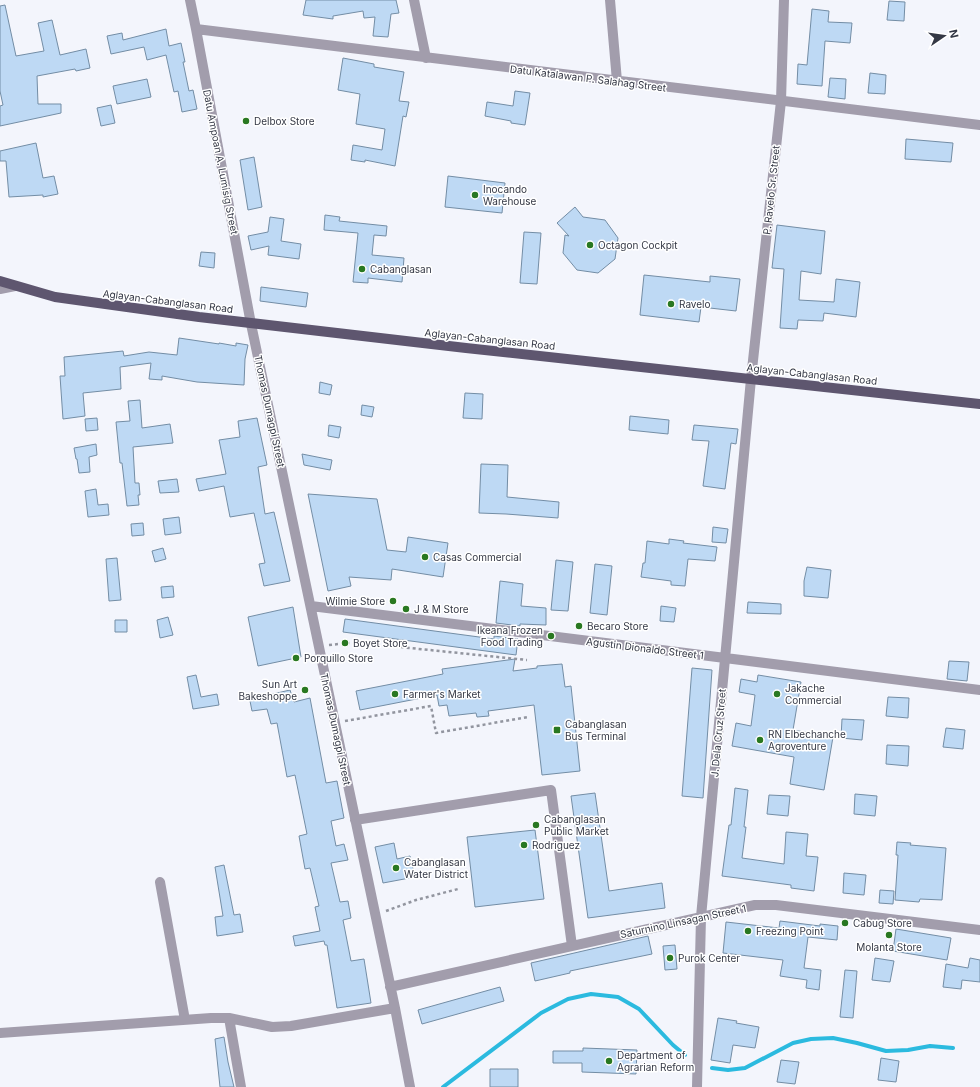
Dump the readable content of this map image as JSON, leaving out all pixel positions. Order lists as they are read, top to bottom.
{
  "streets": {
    "main road": ["Aglayan-Cabanglasan Road"],
    "street": [
      "Datu Katalawan P. Salahag Street",
      "Datu Ampoan A. Lumisig Street",
      "P. Ravelo Sr. Street",
      "Thomas Dumagpi Street",
      "Agustin Dionaldo Street 1",
      "J. Dela Cruz Street",
      "Saturnino Linsagan Street 1"
    ]
  },
  "crossings": [
    ["Datu Katalawan P. Salahag Street", "Datu Ampoan A. Lumisig Street"],
    ["Datu Katalawan P. Salahag Street", "P. Ravelo Sr. Street"],
    ["Datu Ampoan A. Lumisig Street", "Aglayan-Cabanglasan Road"],
    ["Datu Ampoan A. Lumisig Street", "Thomas Dumagpi Street"],
    ["P. Ravelo Sr. Street", "Aglayan-Cabanglasan Road"],
    ["P. Ravelo Sr. Street", "J. Dela Cruz Street"],
    ["Aglayan-Cabanglasan Road", "Thomas Dumagpi Street"],
    ["Aglayan-Cabanglasan Road", "J. Dela Cruz Street"],
    ["Thomas Dumagpi Street", "Agustin Dionaldo Street 1"],
    ["Thomas Dumagpi Street", "Saturnino Linsagan Street 1"],
    ["Agustin Dionaldo Street 1", "J. Dela Cruz Street"],
    ["J. Dela Cruz Street", "Saturnino Linsagan Street 1"]
  ],
  "places": {
    "other": [
      "Delbox Store",
      "Inocando Warehouse",
      "Octagon Cockpit",
      "Cabanglasan",
      "Ravelo",
      "Casas Commercial",
      "Wilmie Store",
      "J & M Store",
      "Becaro Store",
      "Ikeana Frozen Food Trading",
      "Boyet Store",
      "Porquillo Store",
      "Sun Art Bakeshoppe",
      "Farmer's Market",
      "Jakache Commercial",
      "RN Elbechanche Agroventure",
      "Cabanglasan Public Market",
      "Rodriguez",
      "Cabanglasan Water District",
      "Cabug Store",
      "Freezing Point",
      "Molanta Store",
      "Purok Center",
      "Department of Agrarian Reform"
    ],
    "transit": ["Cabanglasan Bus Terminal"]
  },
  "north": "right"
}
